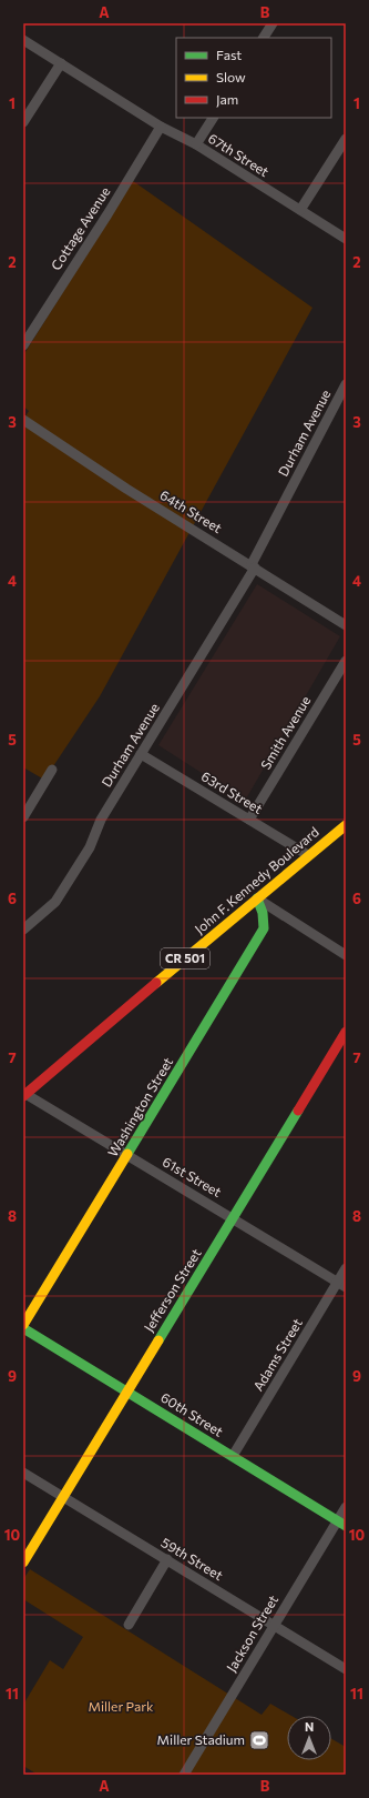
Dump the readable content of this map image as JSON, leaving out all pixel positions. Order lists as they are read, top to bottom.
{
  "streets": {
    "street": [
      "67th Street",
      "Cottage Avenue",
      "Durham Avenue",
      "64th Street",
      "Smith Avenue",
      "63rd Street",
      "John F. Kennedy Boulevard",
      "CR 501",
      "Washington Street",
      "61st Street",
      "Jefferson Street",
      "Adams Street",
      "60th Street",
      "59th Street",
      "Jackson Street"
    ]
  },
  "crossings": [
    ["67th Street", "Cottage Avenue"],
    ["Durham Avenue", "64th Street"],
    ["Durham Avenue", "63rd Street"],
    ["Smith Avenue", "63rd Street"],
    ["63rd Street", "John F. Kennedy Boulevard"],
    ["John F. Kennedy Boulevard", "Washington Street"],
    ["John F. Kennedy Boulevard", "61st Street"],
    ["Washington Street", "61st Street"],
    ["Washington Street", "60th Street"],
    ["61st Street", "Jefferson Street"],
    ["61st Street", "Adams Street"],
    ["Jefferson Street", "60th Street"],
    ["Jefferson Street", "59th Street"],
    ["Adams Street", "60th Street"],
    ["60th Street", "Jackson Street"],
    ["59th Street", "Jackson Street"]
  ],
  "parks": ["Miller Park"],
  "places": {
    "sports": ["Miller Stadium"]
  },
  "legend": ["Fast", "Slow", "Jam"],
  "north": "top",
  "grid": {
    "columns": ["A", "B"],
    "rows": [
      "1",
      "2",
      "3",
      "4",
      "5",
      "6",
      "7",
      "8",
      "9",
      "10",
      "11"
    ]
  }
}
